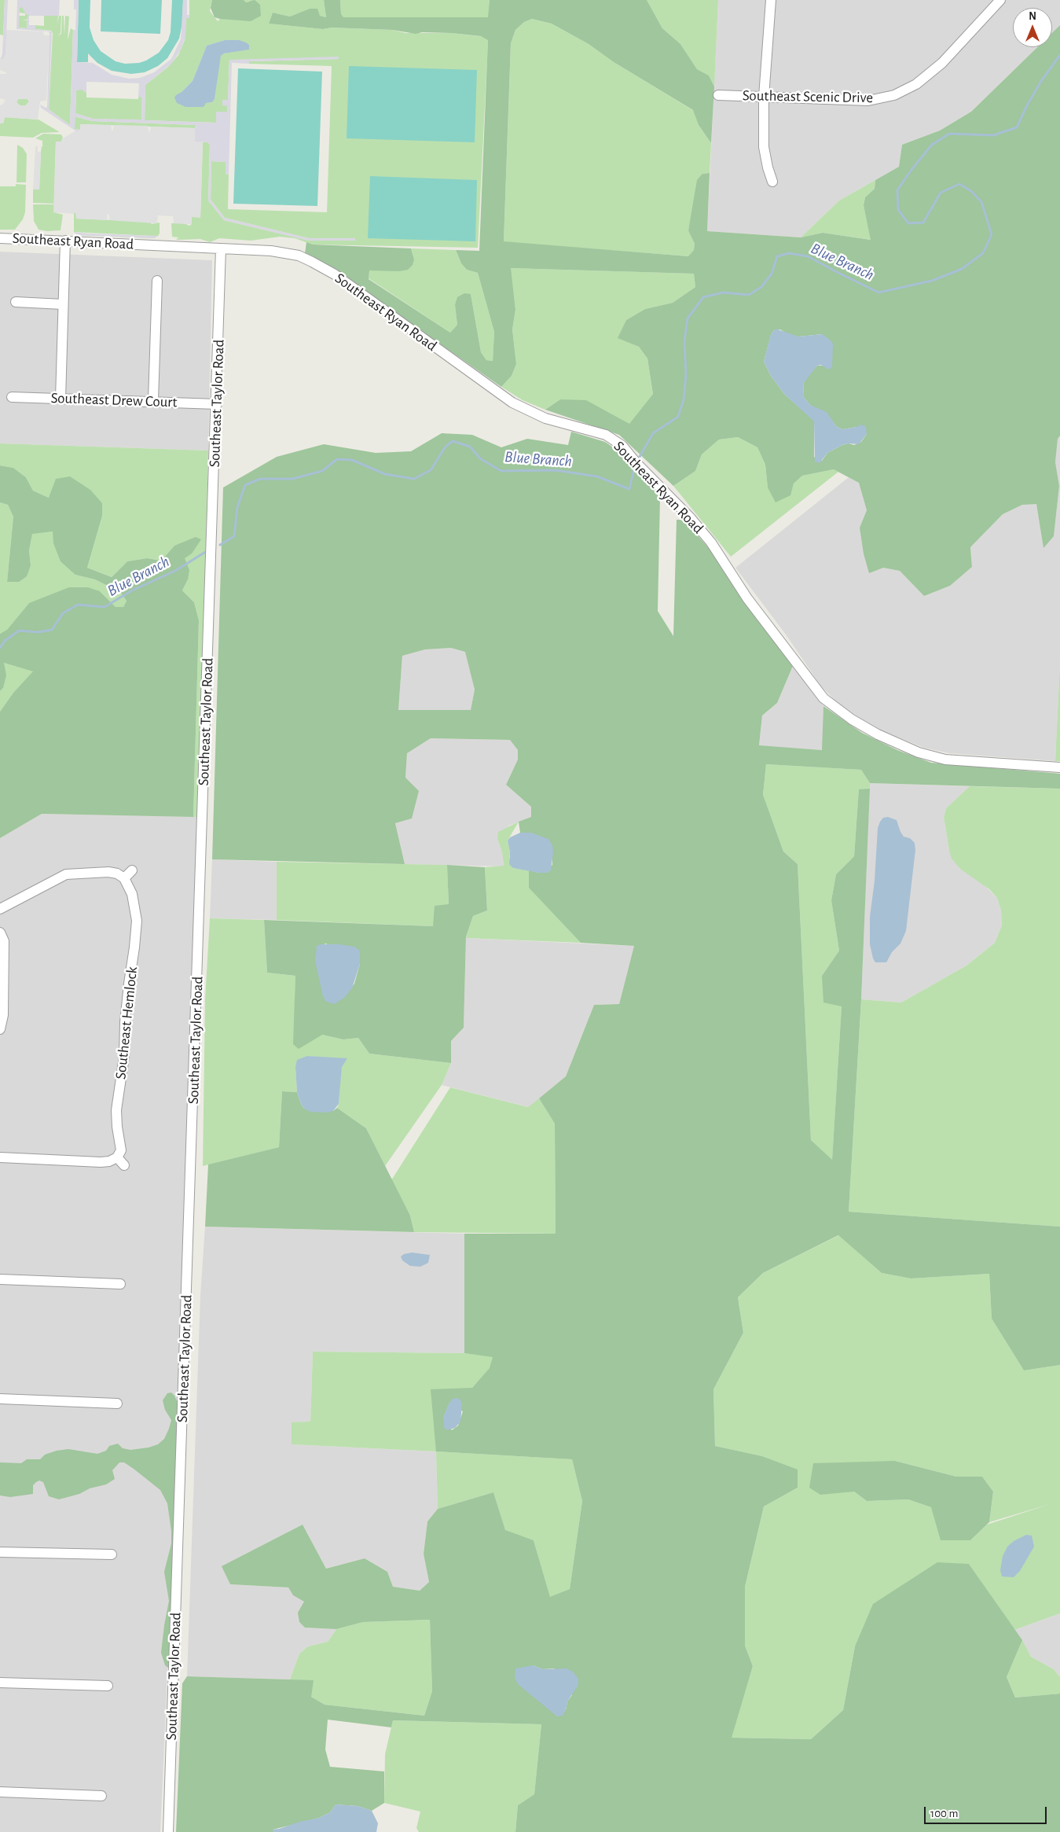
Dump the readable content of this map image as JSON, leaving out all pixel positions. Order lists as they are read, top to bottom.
{
  "streets": {
    "street": [
      "Southeast Scenic Drive",
      "Southeast Ryan Road",
      "Southeast Drew Court",
      "Southeast Taylor Road",
      "Southeast Hemlock"
    ]
  },
  "crossings": [
    ["Southeast Ryan Road", "Southeast Taylor Road"],
    ["Southeast Drew Court", "Southeast Taylor Road"]
  ],
  "water": ["Blue Branch"],
  "scale_bar": "100 m",
  "north": "top"
}
